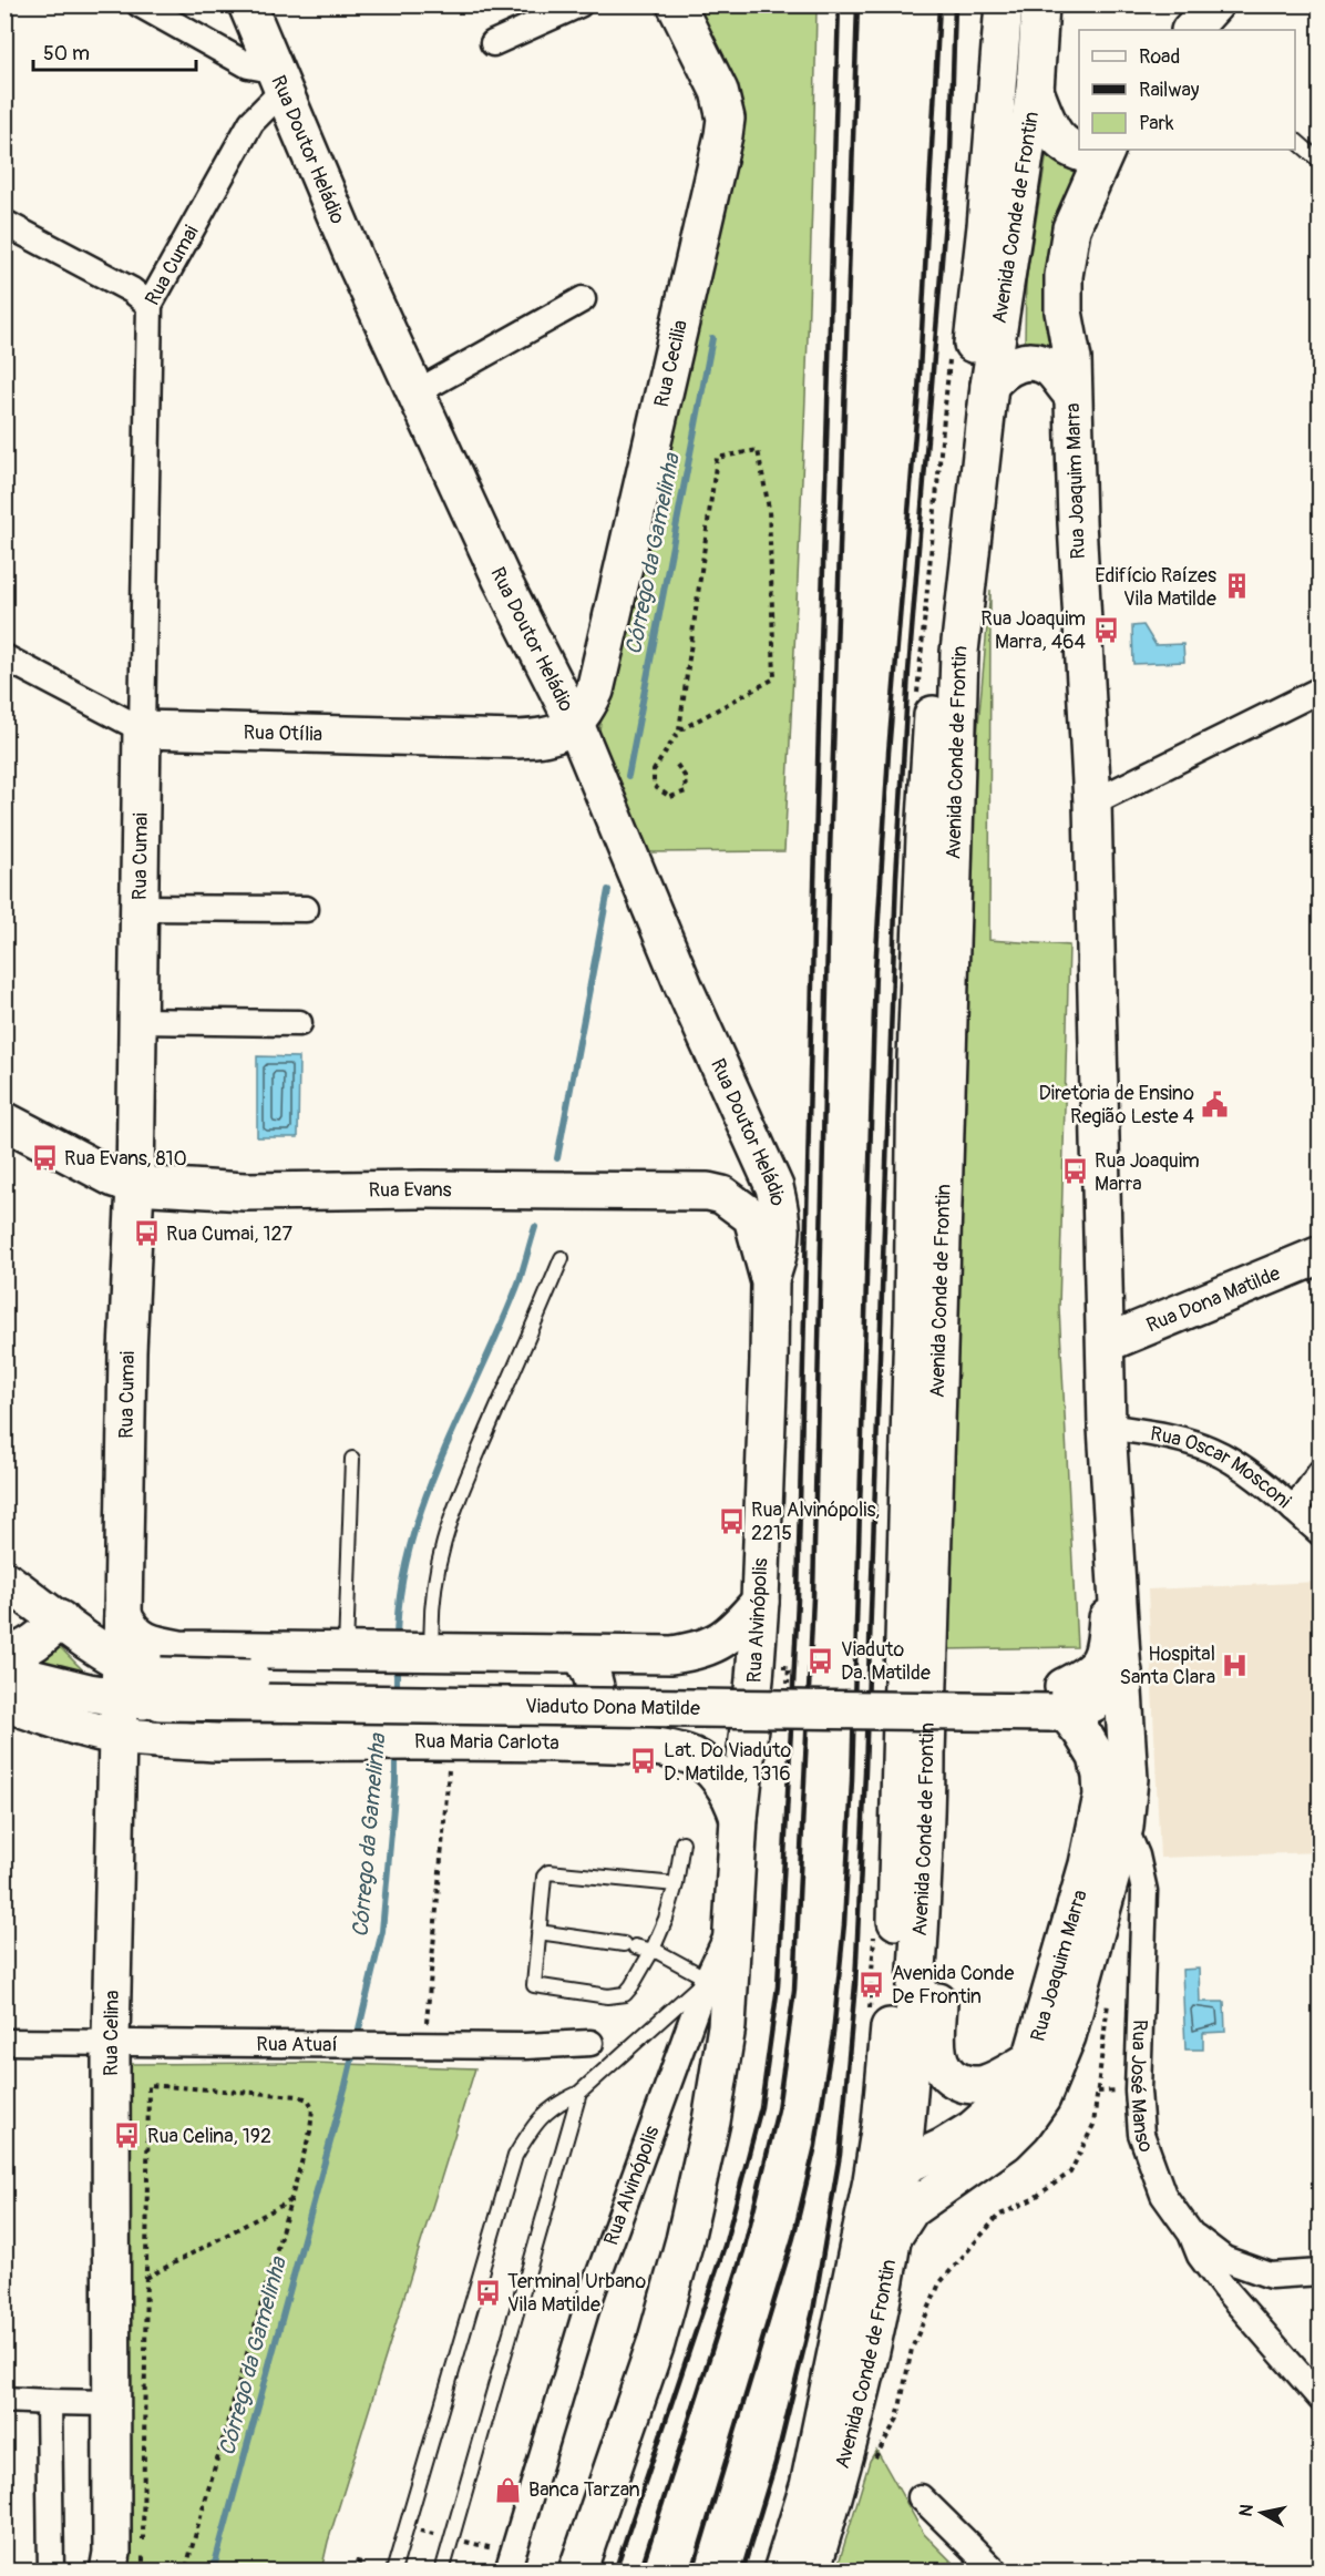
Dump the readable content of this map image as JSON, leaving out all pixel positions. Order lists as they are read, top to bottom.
{
  "streets": {
    "main road": [
      "Rua Doutor Heládio",
      "Avenida Conde de Frontin",
      "Rua Cumai",
      "Rua Cecilia",
      "Rua Joaquim Marra",
      "Rua Otília",
      "Rua Evans",
      "Rua Dona Matilde",
      "Rua Alvinópolis",
      "Viaduto Dona Matilde",
      "Rua Maria Carlota",
      "Rua Celina"
    ],
    "street": ["Rua Oscar Mosconi", "Rua Atuaí", "Rua José Manso"]
  },
  "crossings": [
    ["Rua Doutor Heládio", "Rua Cumai"],
    ["Rua Doutor Heládio", "Rua Cecilia"],
    ["Rua Doutor Heládio", "Rua Otília"],
    ["Rua Doutor Heládio", "Rua Evans"],
    ["Rua Doutor Heládio", "Rua Alvinópolis"],
    ["Avenida Conde de Frontin", "Rua Joaquim Marra"],
    ["Rua Cumai", "Rua Otília"],
    ["Rua Cumai", "Rua Evans"],
    ["Rua Cumai", "Viaduto Dona Matilde"],
    ["Rua Cumai", "Rua Celina"],
    ["Rua Cecilia", "Rua Otília"],
    ["Rua Joaquim Marra", "Rua Dona Matilde"],
    ["Rua Joaquim Marra", "Rua Oscar Mosconi"],
    ["Rua Joaquim Marra", "Viaduto Dona Matilde"],
    ["Rua Joaquim Marra", "Rua José Manso"],
    ["Rua Evans", "Rua Alvinópolis"],
    ["Rua Alvinópolis", "Rua Maria Carlota"],
    ["Viaduto Dona Matilde", "Rua Celina"],
    ["Rua Maria Carlota", "Rua Celina"],
    ["Rua Celina", "Rua Atuaí"]
  ],
  "water": ["Córrego da Gamelinha"],
  "places": {
    "building": ["Edifício Raízes Vila Matilde"],
    "bus stop": [
      "Rua Joaquim Marra, 464",
      "Rua Evans, 810",
      "Rua Joaquim Marra",
      "Rua Cumai, 127",
      "Rua Alvinópolis, 2215",
      "Viaduto Da. Matilde",
      "Lat. Do Viaduto D. Matilde, 1316",
      "Avenida Conde De Frontin",
      "Rua Celina, 192",
      "Terminal Urbano Vila Matilde"
    ],
    "public building": ["Diretoria de Ensino Região Leste 4"],
    "hospital": ["Hospital Santa Clara"],
    "shop": ["Banca Tarzan"]
  },
  "legend": ["Road", "Railway", "Park"],
  "scale_bar": "50 m",
  "north": "left"
}
